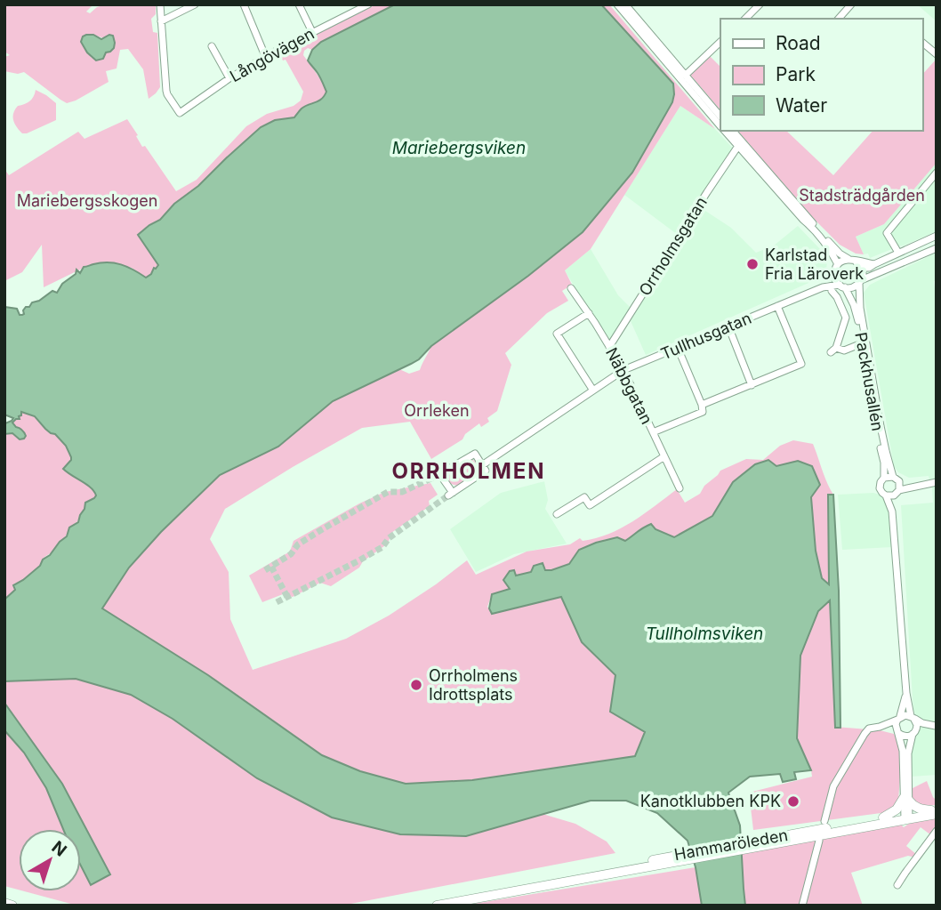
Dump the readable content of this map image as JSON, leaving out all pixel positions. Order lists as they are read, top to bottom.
{
  "streets": {
    "main road": ["Hammaröleden"],
    "street": [
      "Långövägen",
      "Orrholmsgatan",
      "Tullhusgatan",
      "Packhusallén",
      "Näbbgatan"
    ]
  },
  "crossings": [
    ["Orrholmsgatan", "Näbbgatan"],
    ["Tullhusgatan", "Packhusallén"],
    ["Tullhusgatan", "Näbbgatan"]
  ],
  "districts": ["ORRHOLMEN"],
  "water": ["Mariebergsviken", "Tullholmsviken"],
  "parks": ["Stadsträdgården", "Mariebergsskogen", "Orrleken"],
  "places": ["Karlstad Fria Läroverk", "Orrholmens Idrottsplats", "Kanotklubben KPK"],
  "legend": ["Road", "Park", "Water"],
  "north": "top right"
}
